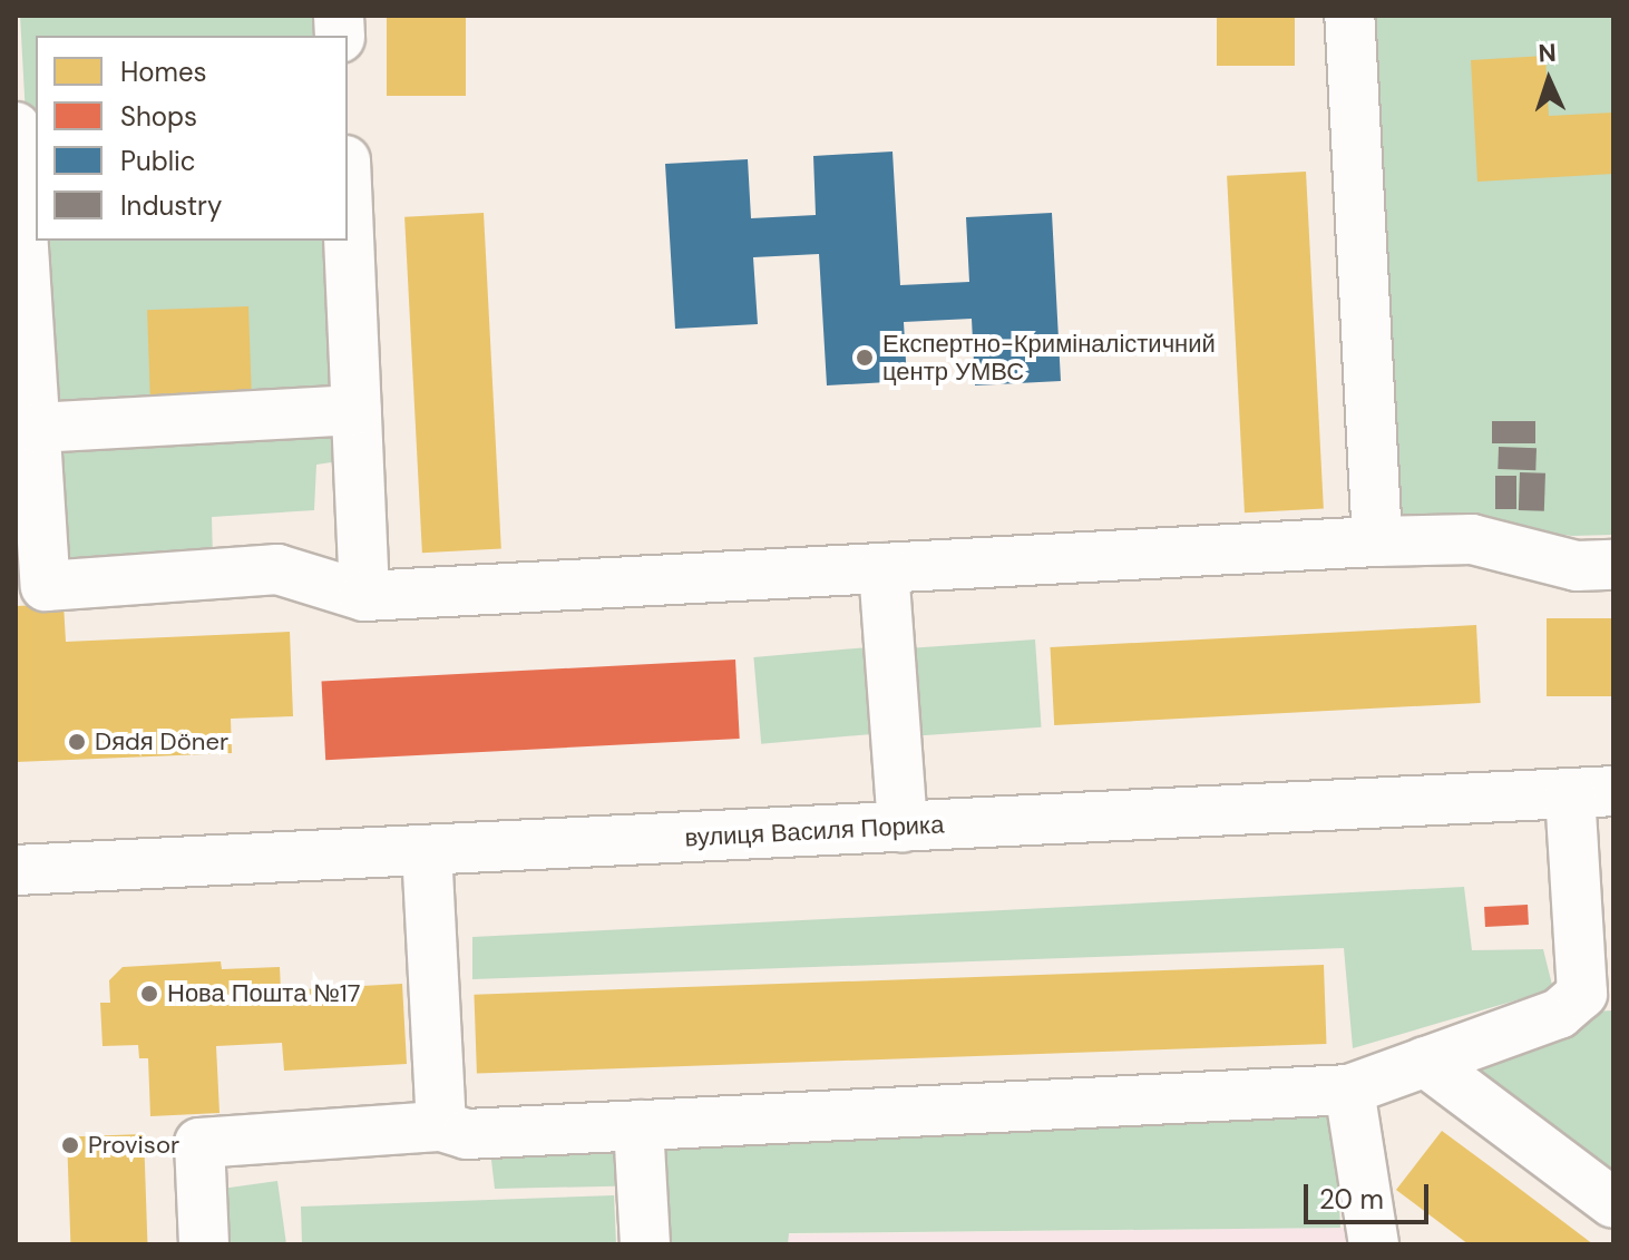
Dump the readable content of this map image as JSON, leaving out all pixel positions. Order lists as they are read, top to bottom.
{
  "streets": {
    "street": ["вулиця Василя Порика"]
  },
  "places": [
    "Експертно-Криміналістичний центр УМВС",
    "Dяdя Döner",
    "Нова Пошта №17",
    "Provisor"
  ],
  "legend": [
    "Homes",
    "Shops",
    "Public",
    "Industry"
  ],
  "scale_bar": "20 m",
  "north": "top"
}
